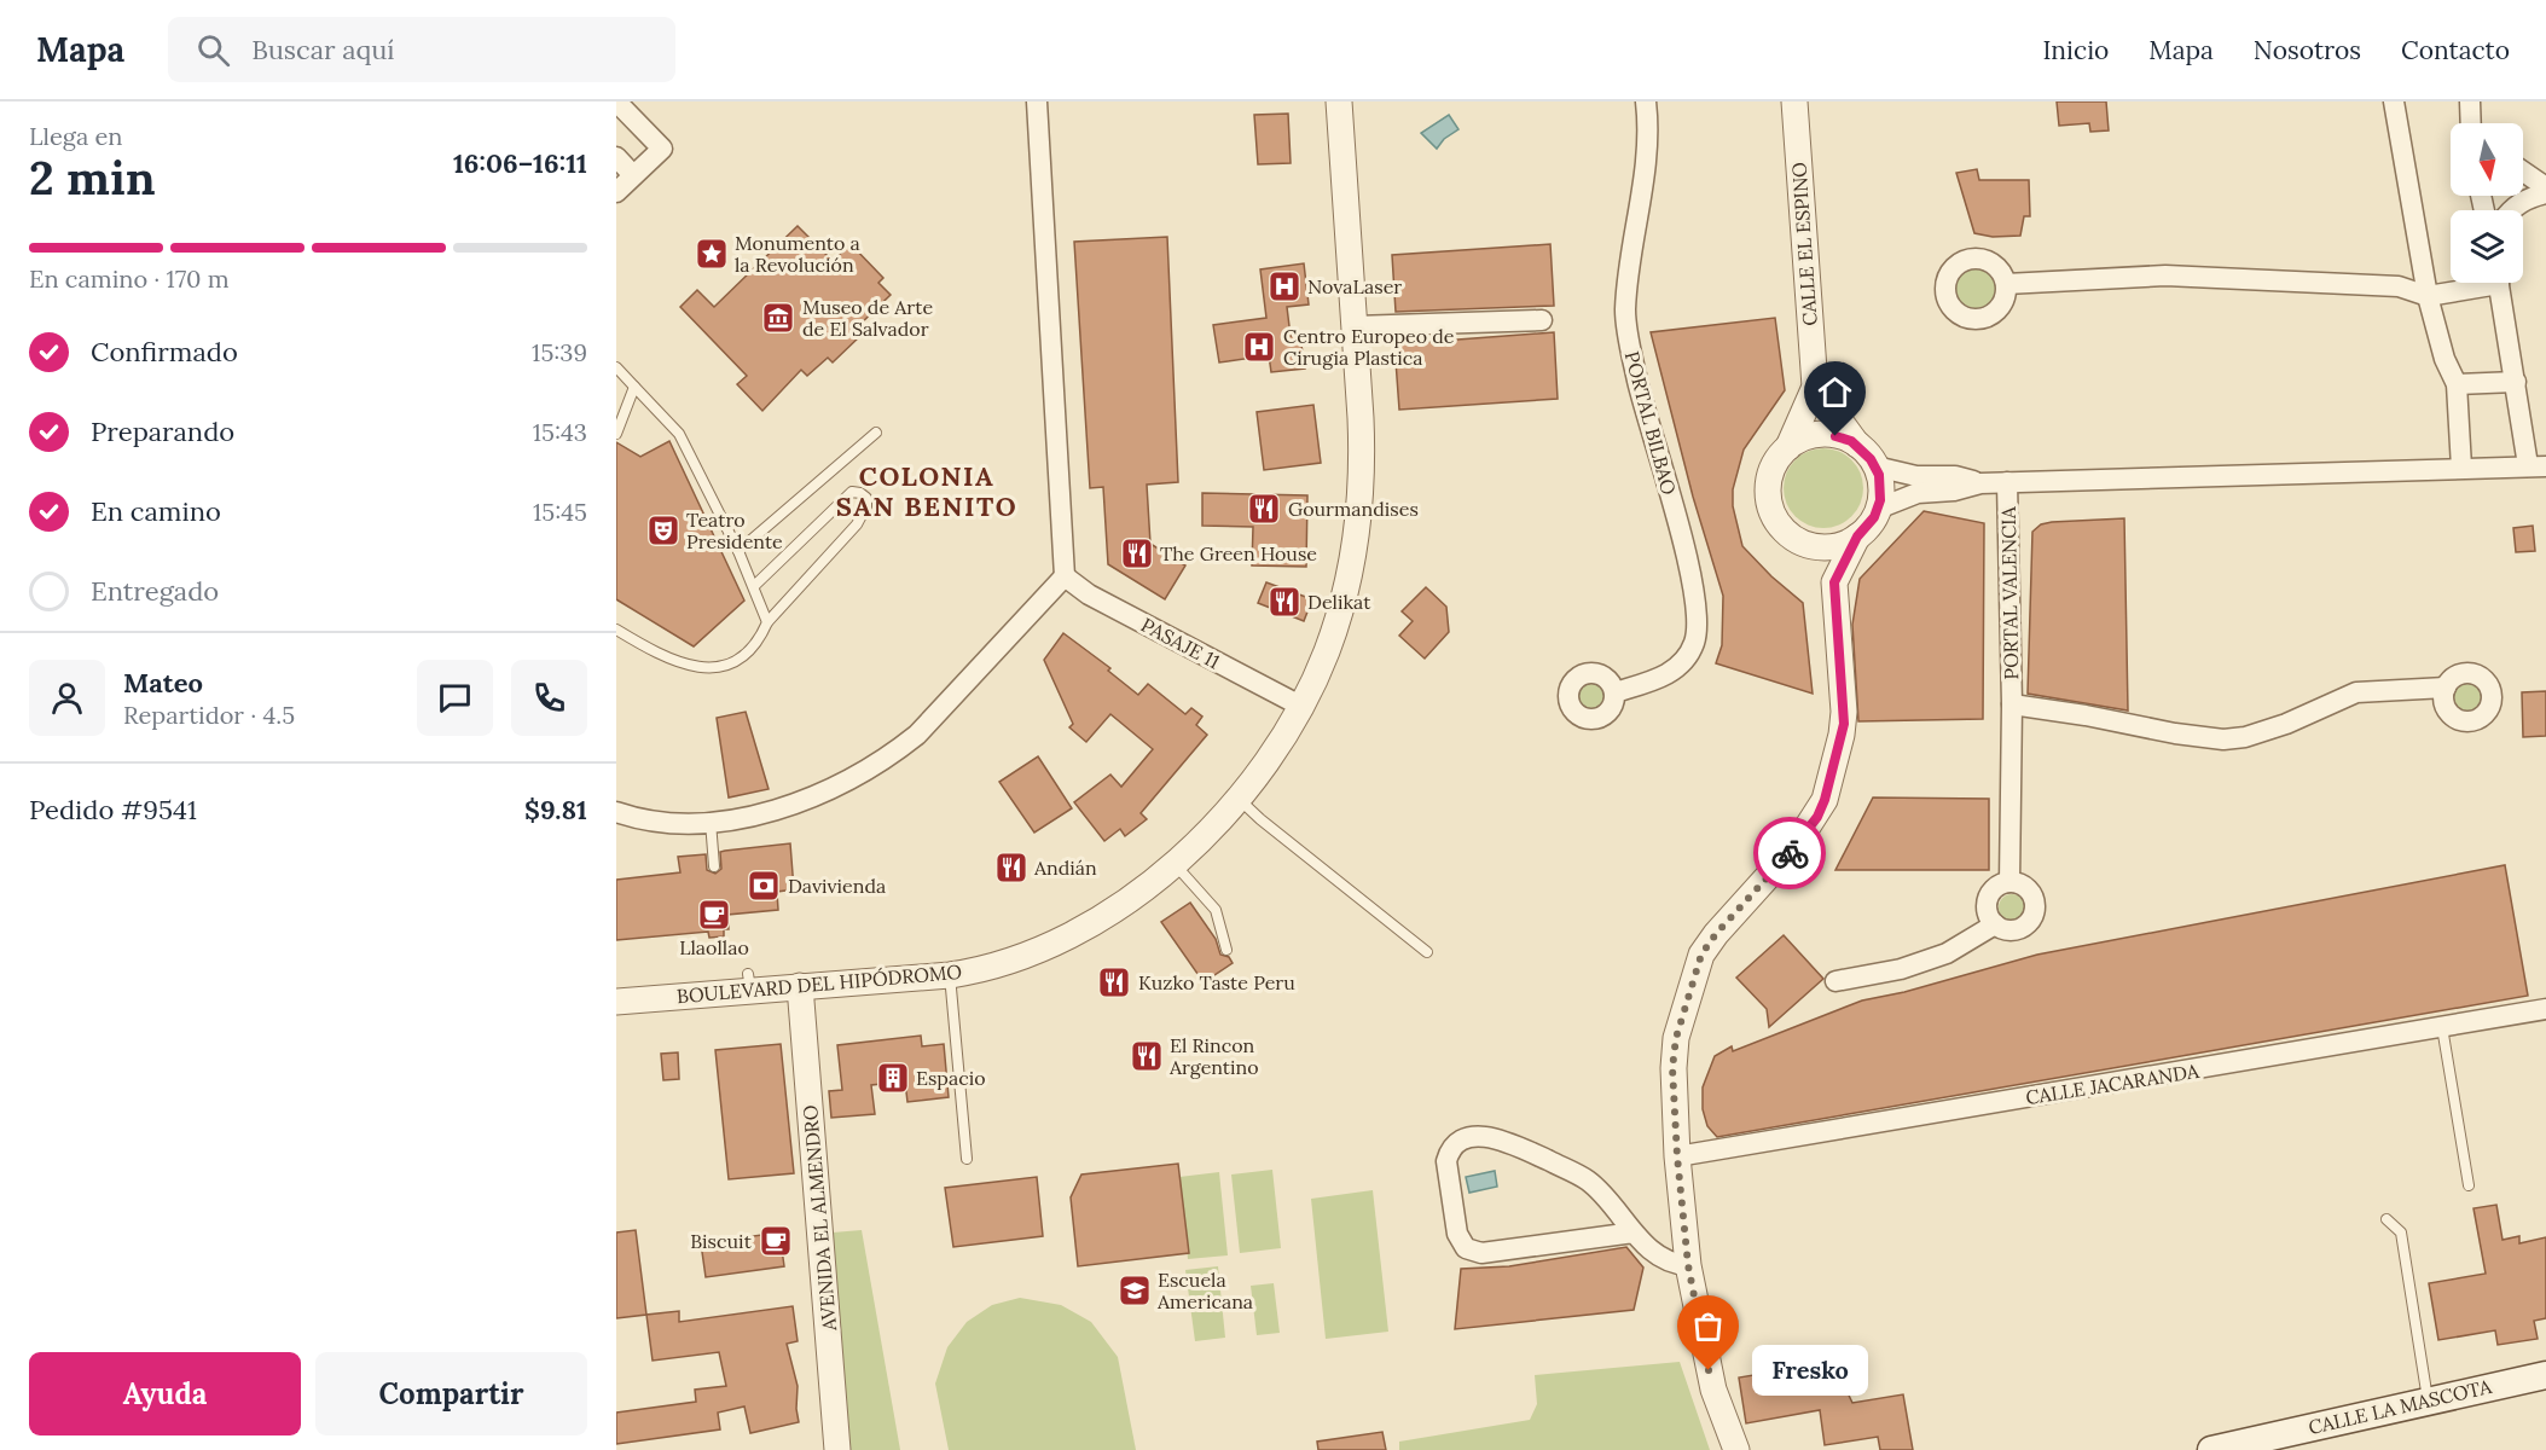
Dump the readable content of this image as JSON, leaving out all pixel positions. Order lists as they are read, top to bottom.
{
  "streets": {
    "main road": ["CALLE LA MASCOTA"],
    "street": [
      "CALLE EL ESPINO",
      "PORTAL BILBAO",
      "PORTAL VALENCIA",
      "PASAJE 11",
      "BOULEVARD DEL HIPÓDROMO",
      "CALLE JACARANDA",
      "AVENIDA EL ALMENDRO"
    ]
  },
  "crossings": [
    ["PASAJE 11", "BOULEVARD DEL HIPÓDROMO"],
    ["BOULEVARD DEL HIPÓDROMO", "AVENIDA EL ALMENDRO"]
  ],
  "districts": ["COLONIA SAN BENITO"],
  "places": {
    "place": ["Monumento a la Revolución"],
    "hospital": ["NovaLaser", "Centro Europeo de Cirugia Plastica"],
    "museum": ["Museo de Arte de El Salvador"],
    "restaurant": [
      "Gourmandises",
      "The Green House",
      "Delikat",
      "Andián",
      "Kuzko Taste Peru",
      "El Rincon Argentino"
    ],
    "theatre": ["Teatro Presidente"],
    "bank": ["Davivienda"],
    "cafe": ["Llaollao", "Biscuit"],
    "building": ["Espacio"],
    "school or university": ["Escuela Americana"],
    "other": ["Fresko"]
  },
  "north": "bottom",
  "page": {
    "header": "Mapa",
    "search": "Buscar aquí",
    "nav": [
      "Inicio",
      "Mapa",
      "Nosotros",
      "Contacto"
    ],
    "heading": ["2 min", "Llega en", "16:06–16:11"],
    "panel": [
      "Mateo",
      "Repartidor · 4.5",
      "Pedido #9541",
      "$9.81"
    ],
    "bar": "En camino · 170 m",
    "list": [
      ["Confirmado", "15:39"],
      ["Preparando", "15:43"],
      ["En camino", "15:45"],
      "Entregado"
    ],
    "buttons": ["Ayuda", "Compartir"],
    "bubble": "Fresko"
  }
}
